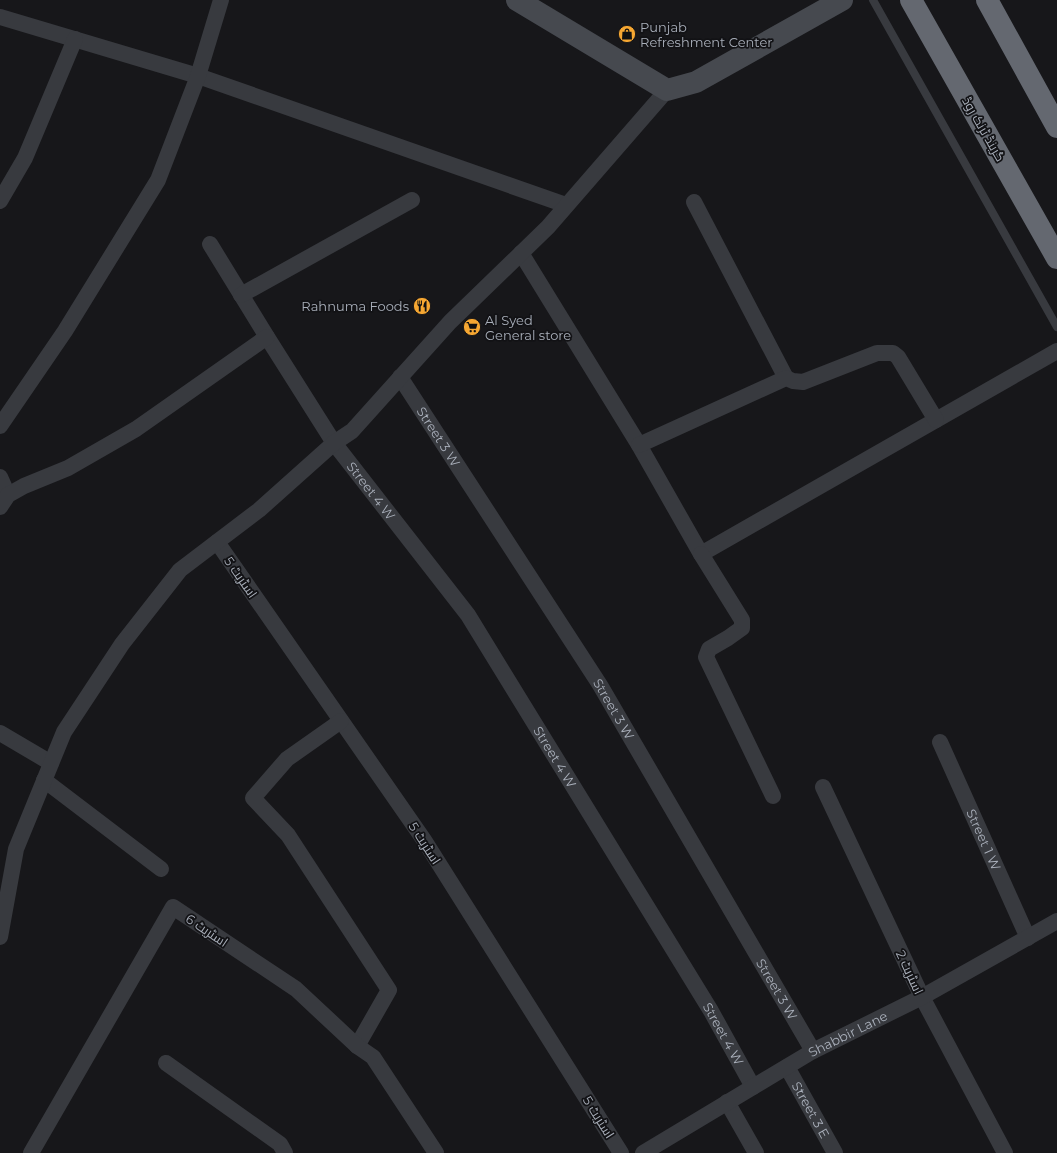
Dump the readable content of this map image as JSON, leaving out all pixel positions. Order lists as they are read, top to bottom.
{
  "streets": {
    "highway": ["گرینڈ ٹرنک روڈ"],
    "street": [
      "Street 3 W",
      "Street 4 W",
      "اسٹریٹ 5",
      "Street 1 W",
      "اسٹریٹ 6",
      "اسٹریٹ 2",
      "Shabbir Lane",
      "Street 3 E"
    ]
  },
  "crossings": [
    ["Street 3 W", "Shabbir Lane"],
    ["Street 4 W", "Shabbir Lane"],
    ["Street 1 W", "Shabbir Lane"],
    ["اسٹریٹ 2", "Shabbir Lane"],
    ["Shabbir Lane", "Street 3 E"]
  ],
  "places": {
    "shop": ["Punjab Refreshment Center"],
    "restaurant": ["Rahnuma Foods"],
    "supermarket": ["Al Syed General store"]
  }
}
